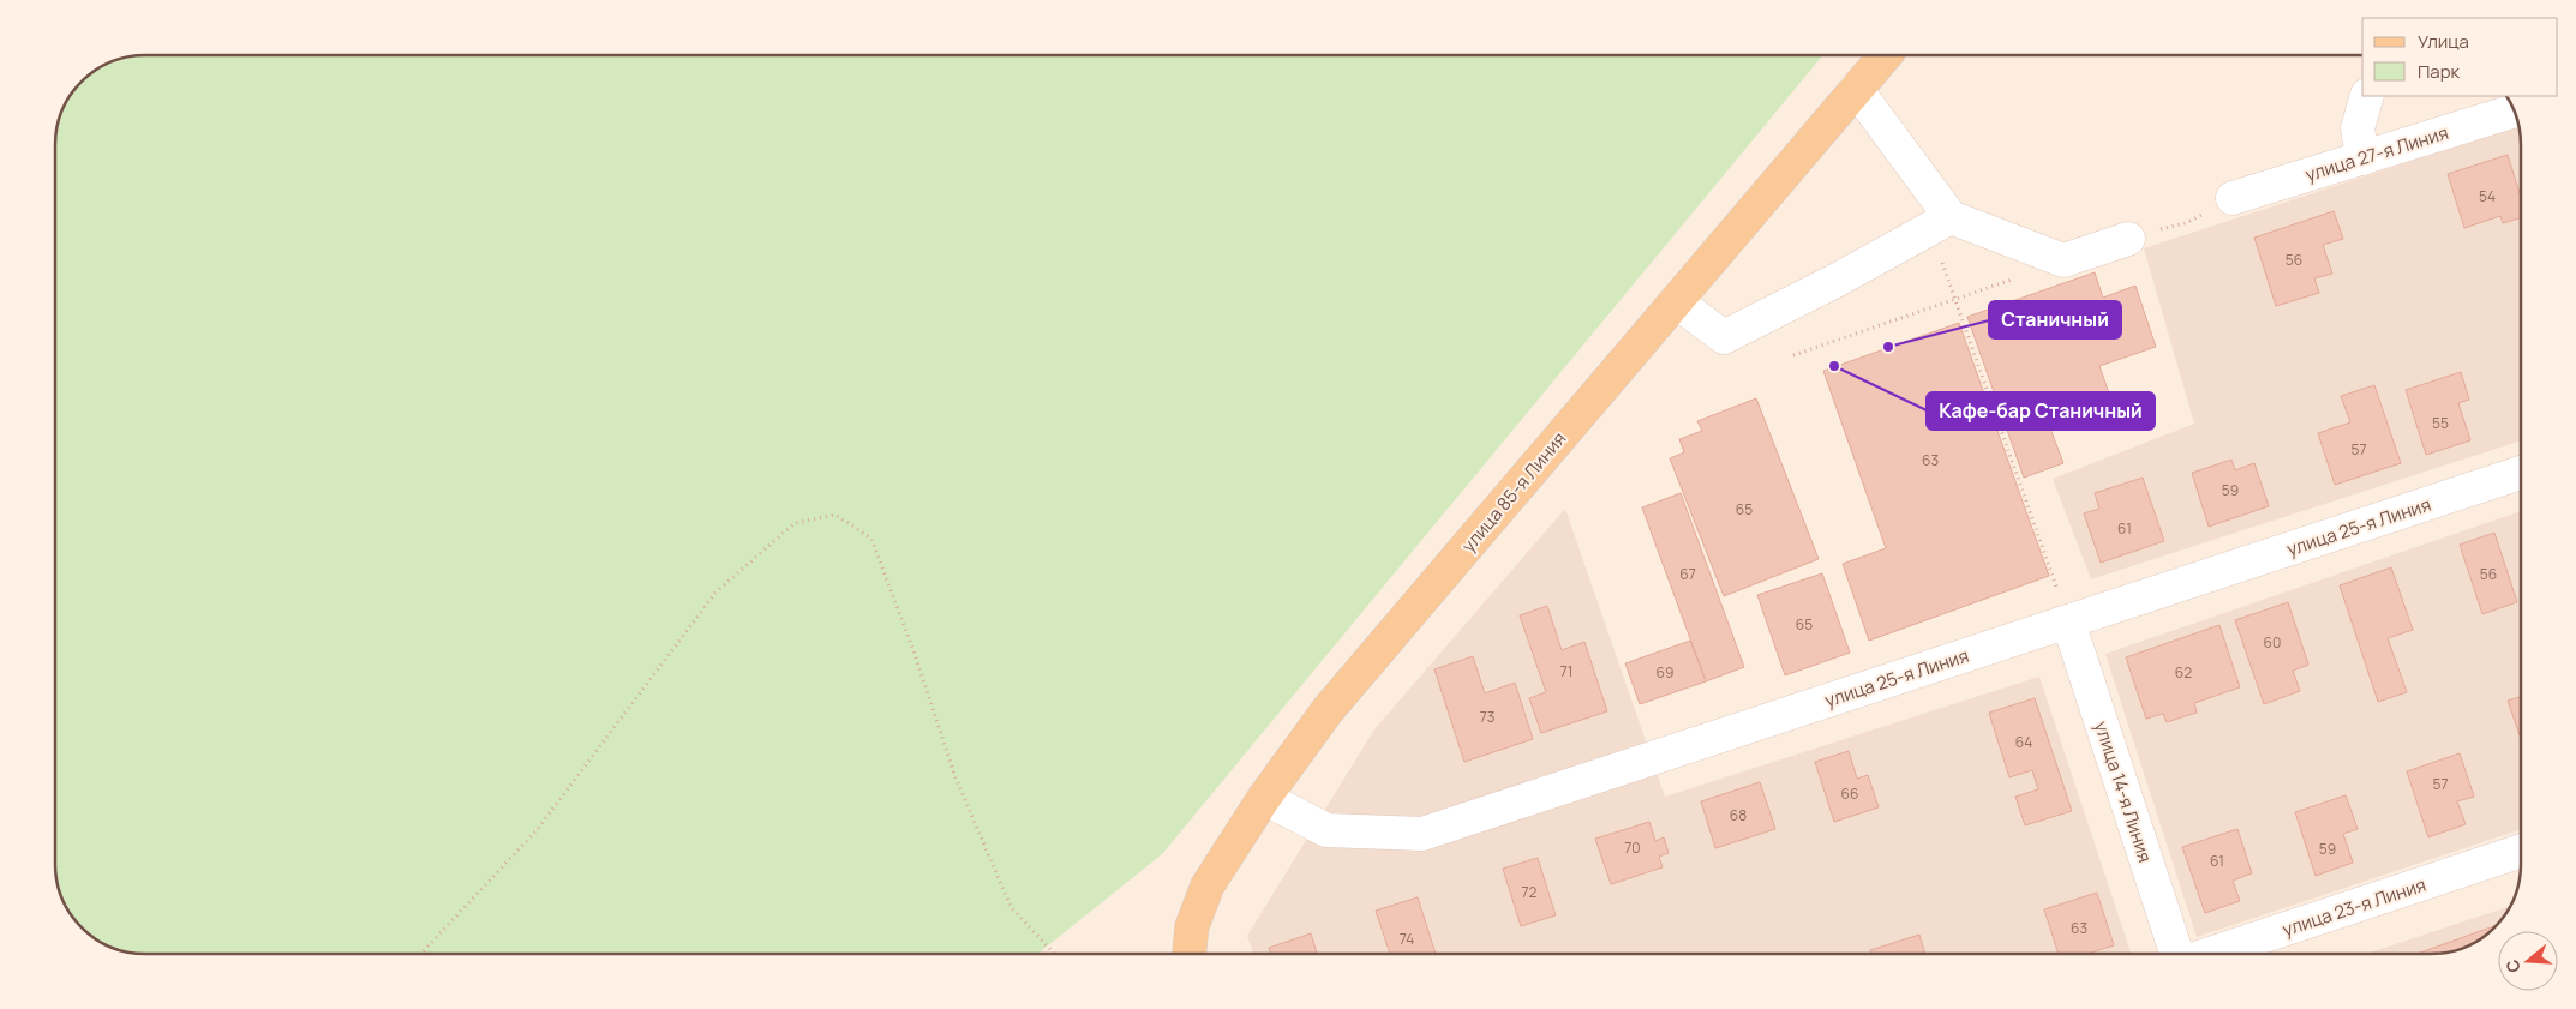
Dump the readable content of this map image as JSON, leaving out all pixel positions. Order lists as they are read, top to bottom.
{
  "streets": {
    "main road": ["улица 85-я Линия"],
    "street": [
      "улица 27-я Линия",
      "улица 25-я Линия",
      "улица 14-я Линия",
      "улица 23-я Линия"
    ]
  },
  "crossings": [
    ["улица 85-я Линия", "улица 25-я Линия"],
    ["улица 25-я Линия", "улица 14-я Линия"]
  ],
  "places": ["Станичный", "Кафе-бар Станичный"],
  "house_numbers": [
    "54",
    "56",
    "55",
    "57",
    "63",
    "59",
    "65",
    "61",
    "67",
    "56",
    "65",
    "60",
    "71",
    "69",
    "62",
    "73",
    "64",
    "57",
    "66",
    "68",
    "70",
    "59",
    "61",
    "72",
    "63",
    "74"
  ],
  "legend": ["Улица", "Парк"],
  "north": "left"
}
